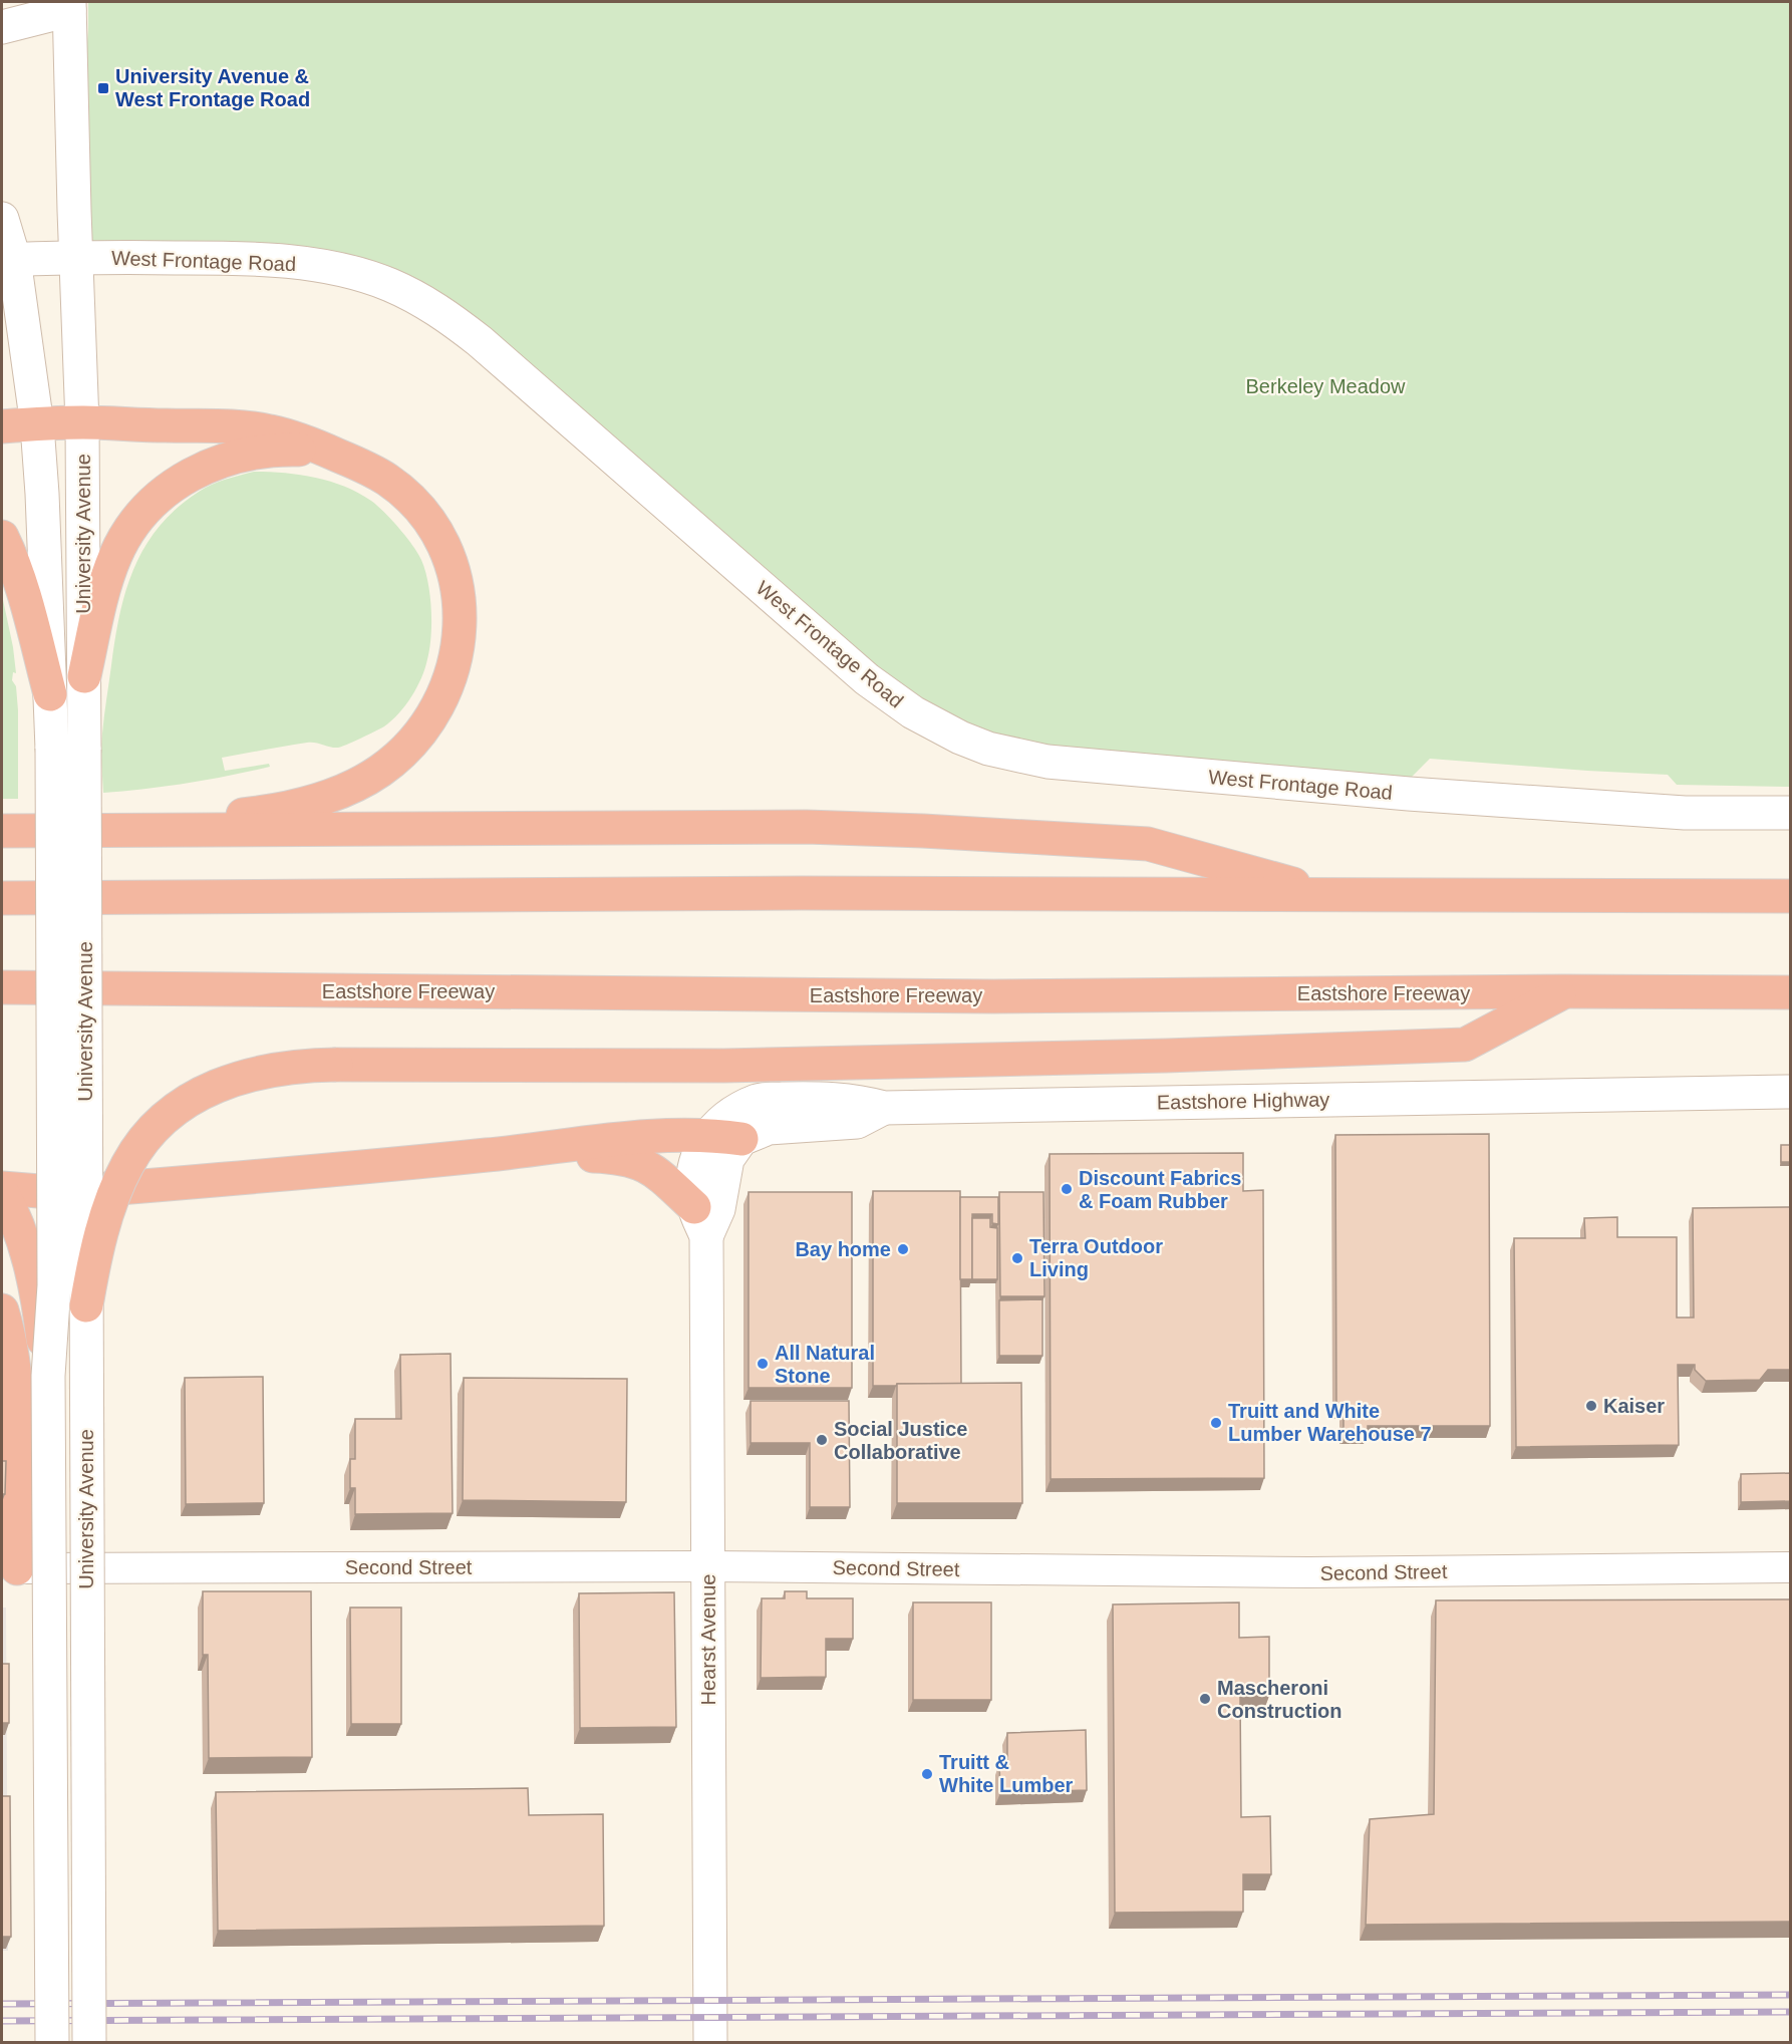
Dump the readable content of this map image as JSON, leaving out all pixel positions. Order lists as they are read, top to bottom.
{
  "streets": {
    "highway": ["Eastshore Freeway"],
    "street": [
      "West Frontage Road",
      "University Avenue",
      "Eastshore Highway",
      "Second Street",
      "Hearst Avenue"
    ]
  },
  "crossings": [
    ["West Frontage Road", "University Avenue"],
    ["Eastshore Highway", "Hearst Avenue"],
    ["Second Street", "Hearst Avenue"]
  ],
  "parks": ["Berkeley Meadow"],
  "places": {
    "transit": ["University Avenue & West Frontage Road"],
    "other": [
      "Discount Fabrics & Foam Rubber",
      "Bay home",
      "Terra Outdoor Living",
      "All Natural Stone",
      "Kaiser",
      "Truitt and White Lumber Warehouse 7",
      "Social Justice Collaborative",
      "Mascheroni Construction",
      "Truitt & White Lumber"
    ]
  }
}
